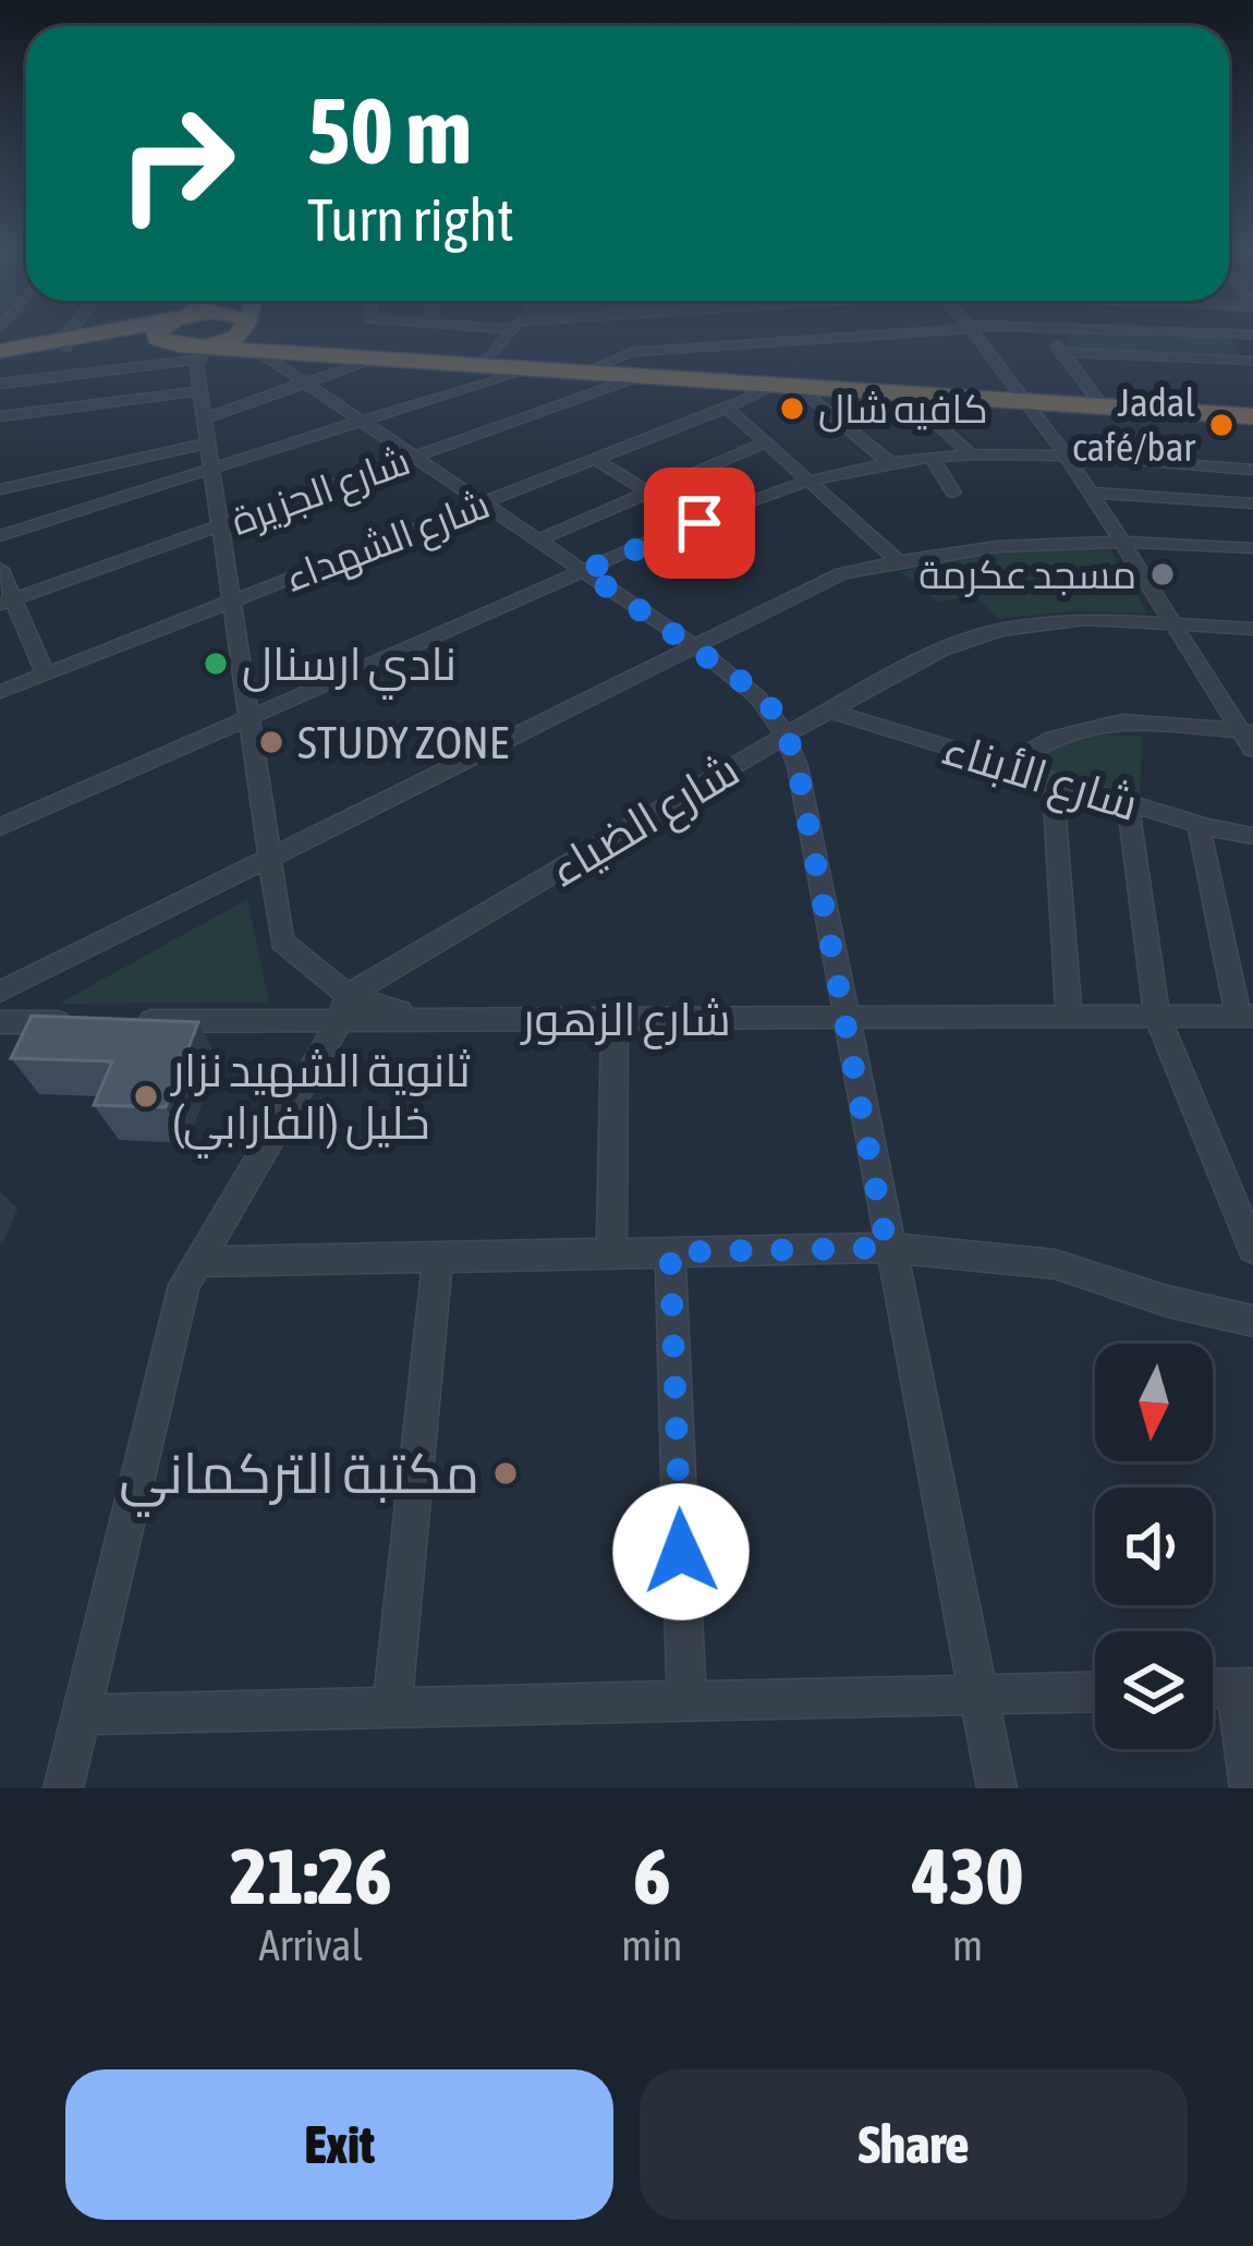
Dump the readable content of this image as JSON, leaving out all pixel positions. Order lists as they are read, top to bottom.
{
  "streets": {
    "street": [
      "شارع الجزيرة",
      "شارع الشهداء",
      "شارع الأبناء",
      "شارع الضياء",
      "شارع الزهور"
    ]
  },
  "crossings": [
    ["شارع الأبناء", "شارع الضياء"],
    ["شارع الضياء", "شارع الزهور"]
  ],
  "places": [
    "كافيه شال",
    "Jadal café/bar",
    "مسجد عكرمة",
    "نادي ارسنال",
    "STUDY ZONE",
    "ثانوية الشهيد نزار خليل (الفارابي)",
    "مكتبة التركماني"
  ],
  "north": "bottom",
  "page": {
    "turn": ["50 m", "Turn right"],
    "eta": [
      "21:26",
      "Arrival",
      "6",
      "min",
      "430",
      "m"
    ],
    "buttons": ["Exit", "Share"]
  }
}
